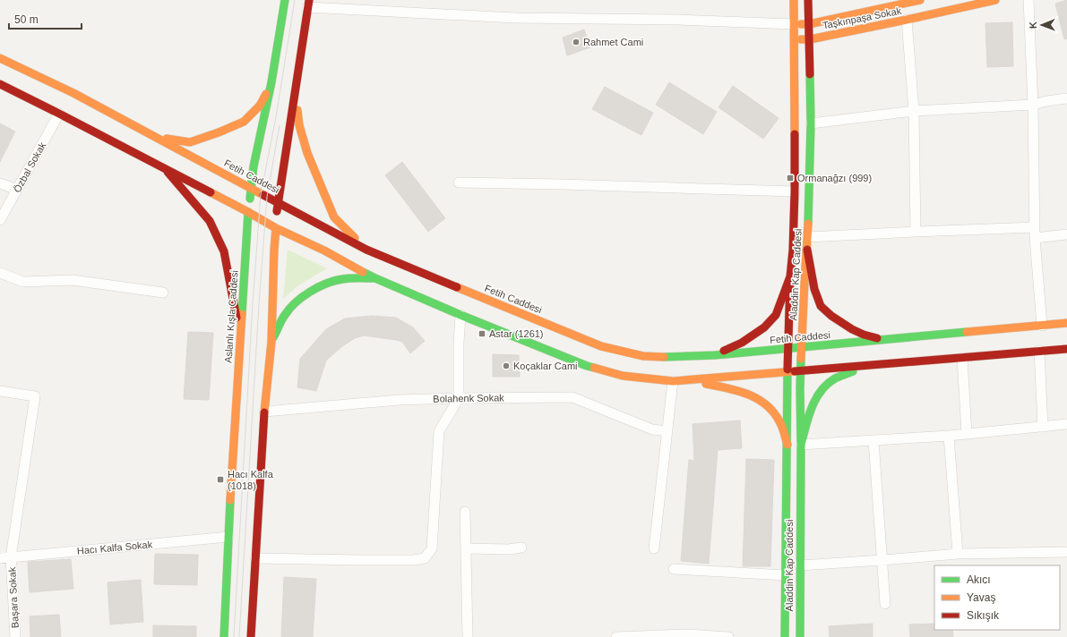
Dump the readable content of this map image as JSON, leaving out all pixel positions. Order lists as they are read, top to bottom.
{
  "streets": {
    "main road": [
      "Taşkınpaşa Sokak",
      "Fetih Caddesi",
      "Aladdin Kap Caddesi",
      "Aslanlı Kışla Caddesi"
    ],
    "street": [
      "Özbal Sokak",
      "Bolahenk Sokak",
      "Hacı Kalfa Sokak",
      "Başara Sokak"
    ]
  },
  "crossings": [
    ["Taşkınpaşa Sokak", "Aladdin Kap Caddesi"],
    ["Fetih Caddesi", "Aladdin Kap Caddesi"],
    ["Fetih Caddesi", "Aslanlı Kışla Caddesi"],
    ["Aslanlı Kışla Caddesi", "Hacı Kalfa Sokak"],
    ["Hacı Kalfa Sokak", "Başara Sokak"]
  ],
  "places": {
    "other": ["Rahmet Cami", "Koçaklar Cami"],
    "transit": ["Ormanağzı (999)", "Astar (1261)", "Hacı Kalfa (1018)"]
  },
  "legend": ["Akıcı", "Yavaş", "Sıkışık"],
  "scale_bar": "50 m",
  "north": "left"
}
